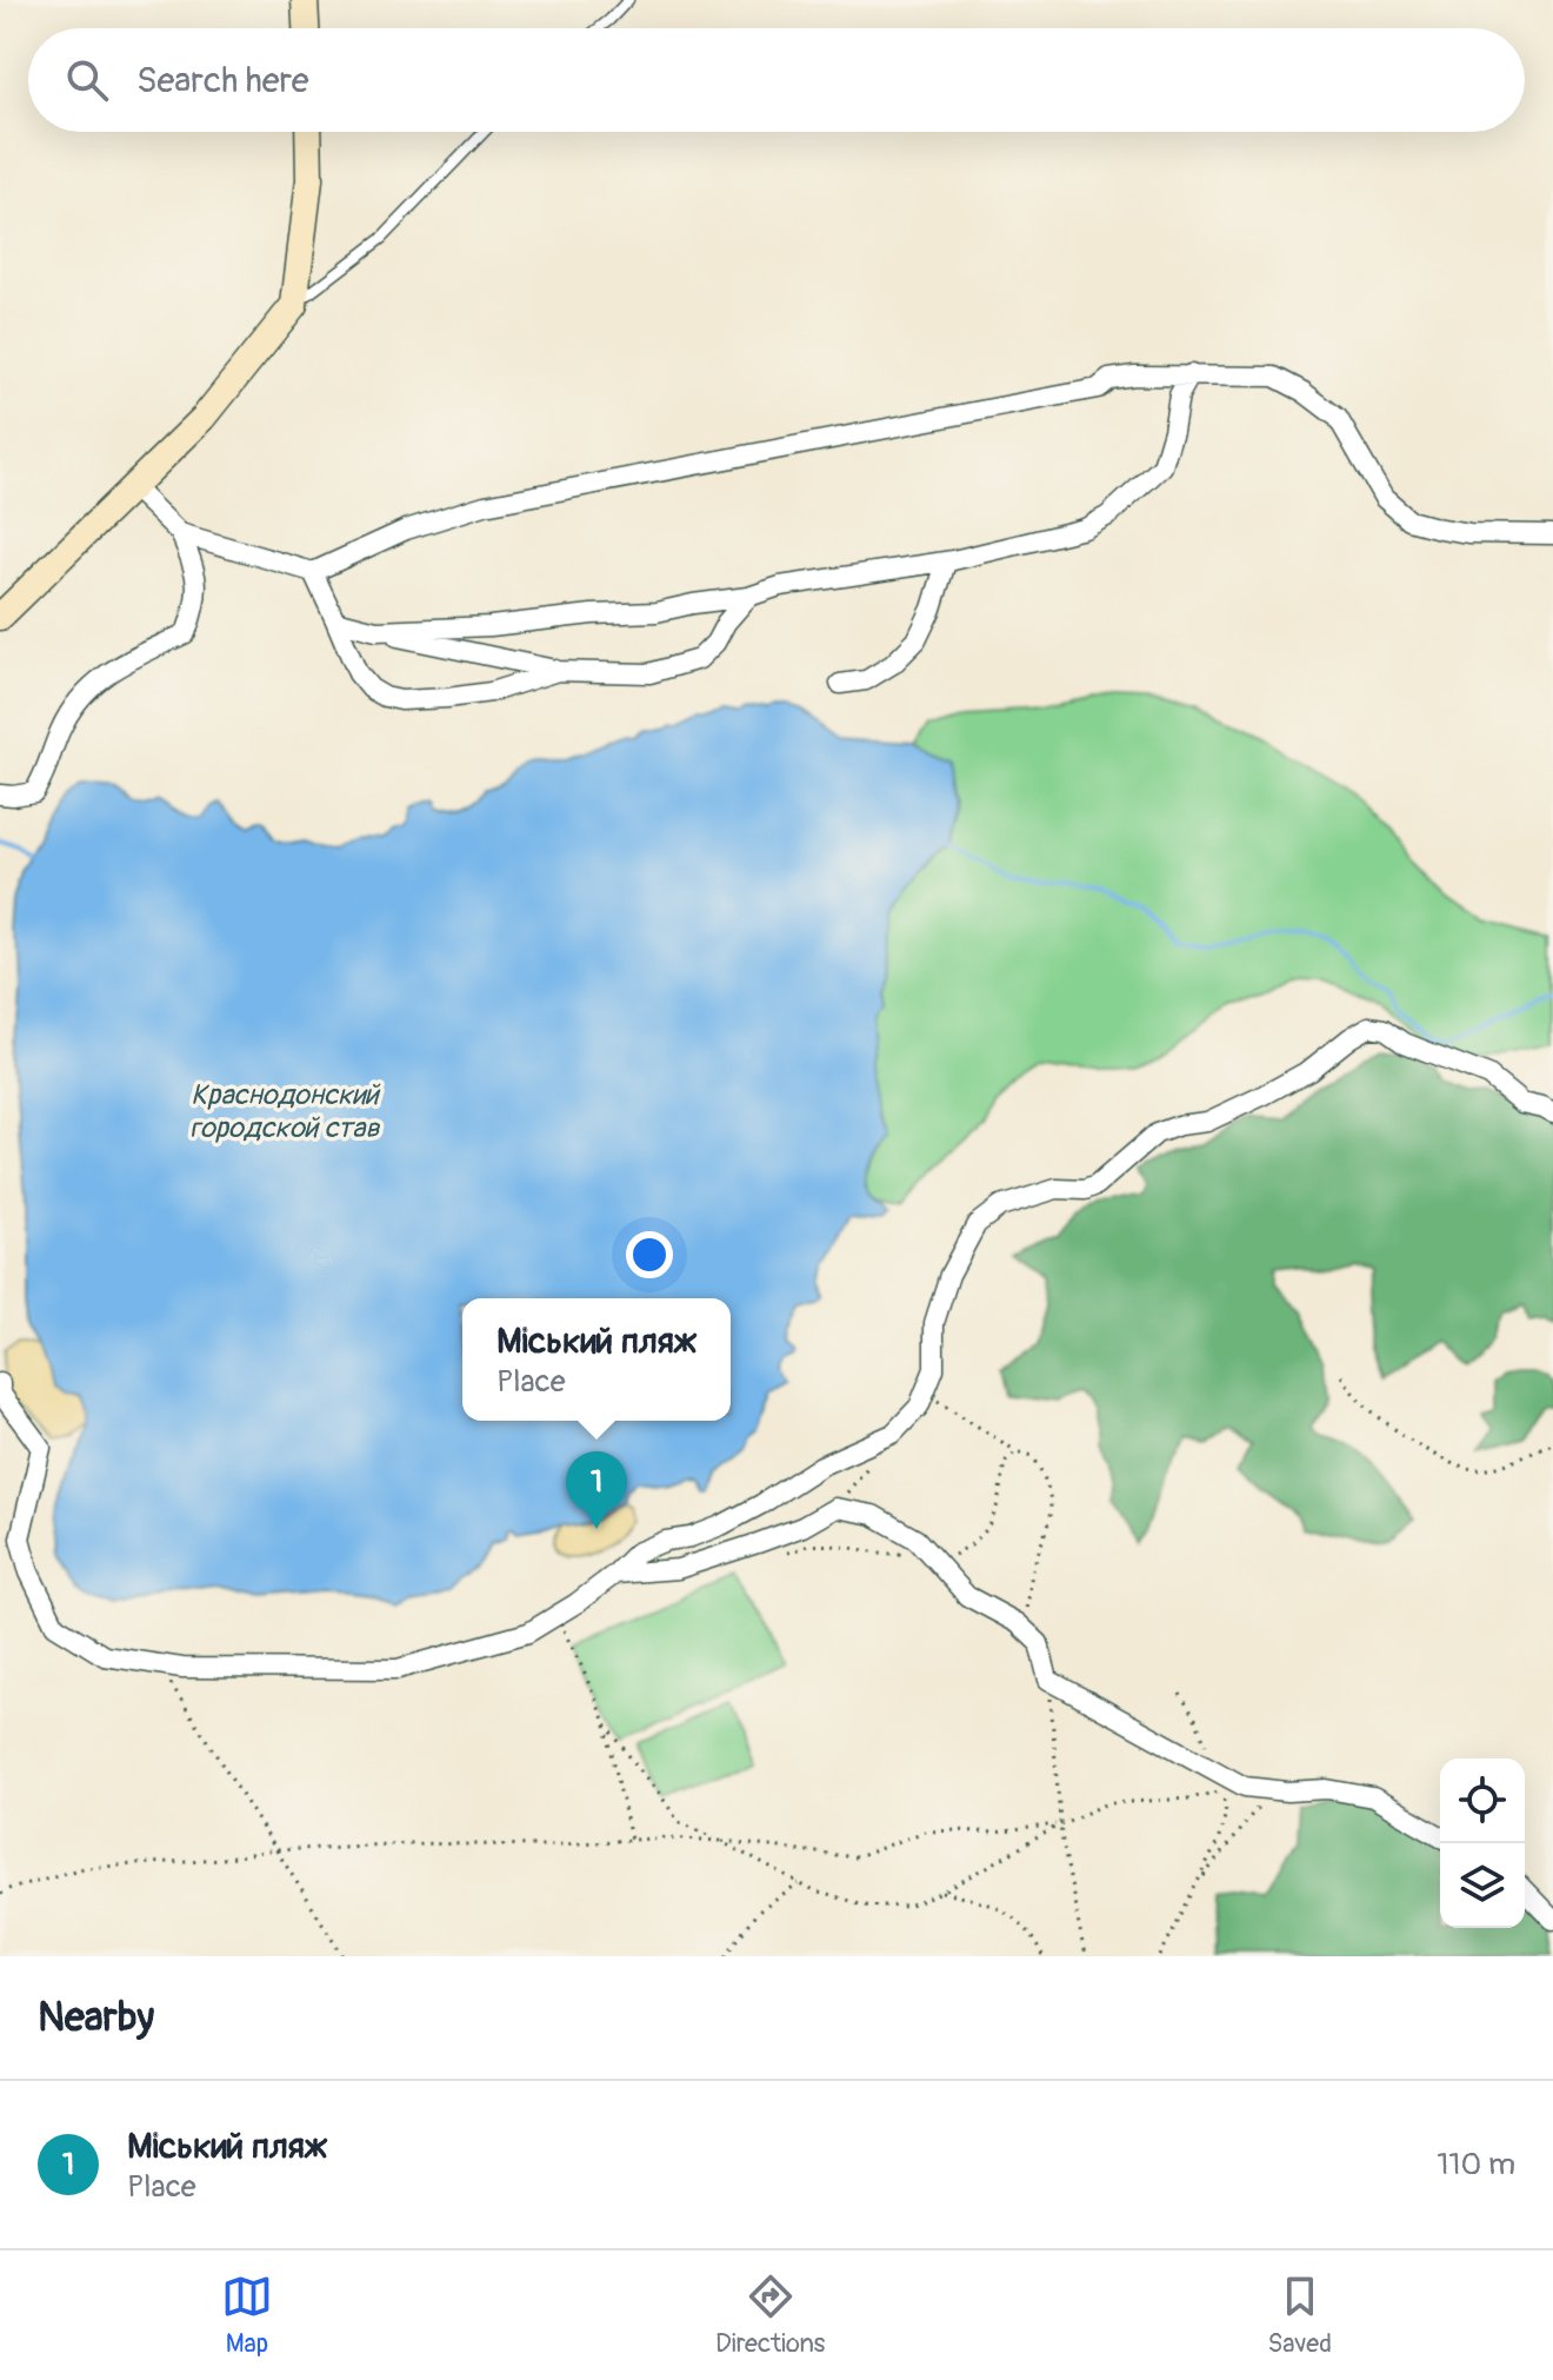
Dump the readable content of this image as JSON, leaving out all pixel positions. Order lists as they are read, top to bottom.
{
  "water": ["Краснодонский городской став"],
  "page": {
    "search": "Search here",
    "popup": ["Міський пляж", "Place"],
    "pins": "1",
    "heading": "Nearby",
    "list": [
      {
        "mark": "1",
        "name": "Міський пляж",
        "note": "Place",
        "value": "110 m"
      }
    ],
    "nav": ["Map", "Directions", "Saved"]
  }
}
